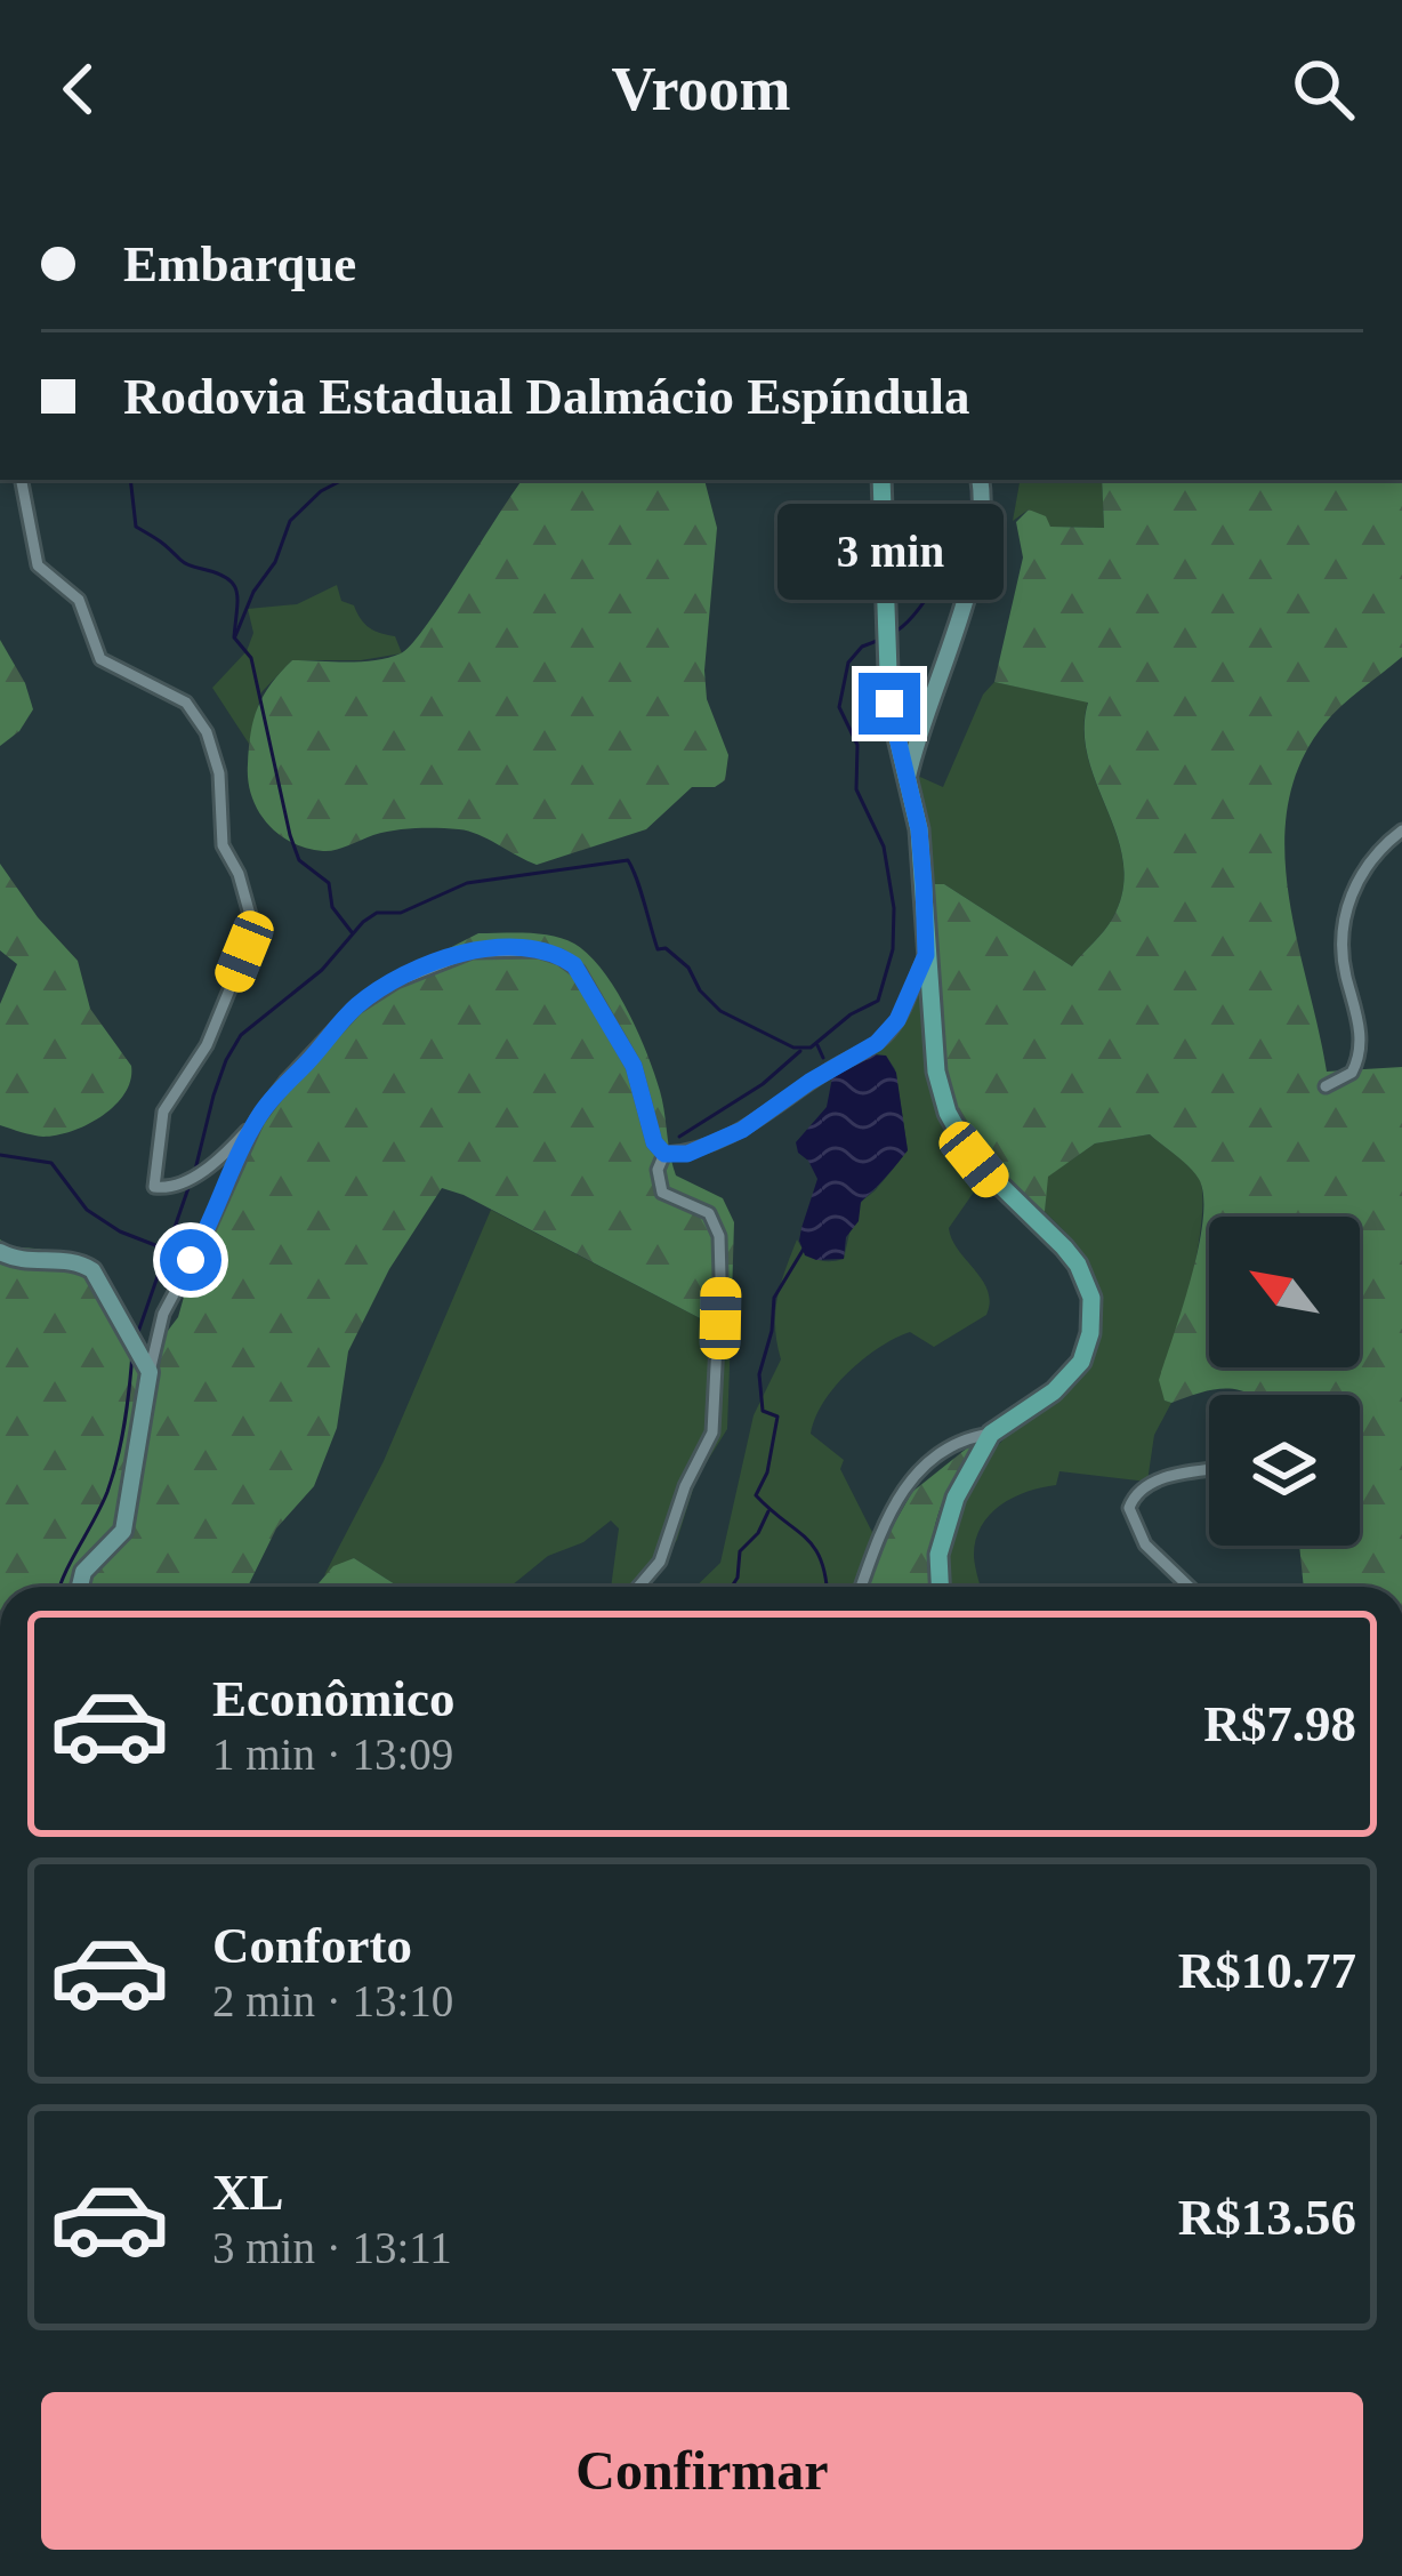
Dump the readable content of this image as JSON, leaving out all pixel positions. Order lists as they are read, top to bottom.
{
  "north": "top left",
  "page": {
    "header": "Vroom",
    "banner": ["Embarque", "Rodovia Estadual Dalmácio Espíndula"],
    "bubble": "3 min",
    "list": [
      {
        "name": "Econômico",
        "note": "1 min · 13:09",
        "value": "R$7.98"
      },
      {
        "name": "Conforto",
        "note": "2 min · 13:10",
        "value": "R$10.77"
      },
      {
        "name": "XL",
        "note": "3 min · 13:11",
        "value": "R$13.56"
      }
    ],
    "buttons": "Confirmar"
  }
}
